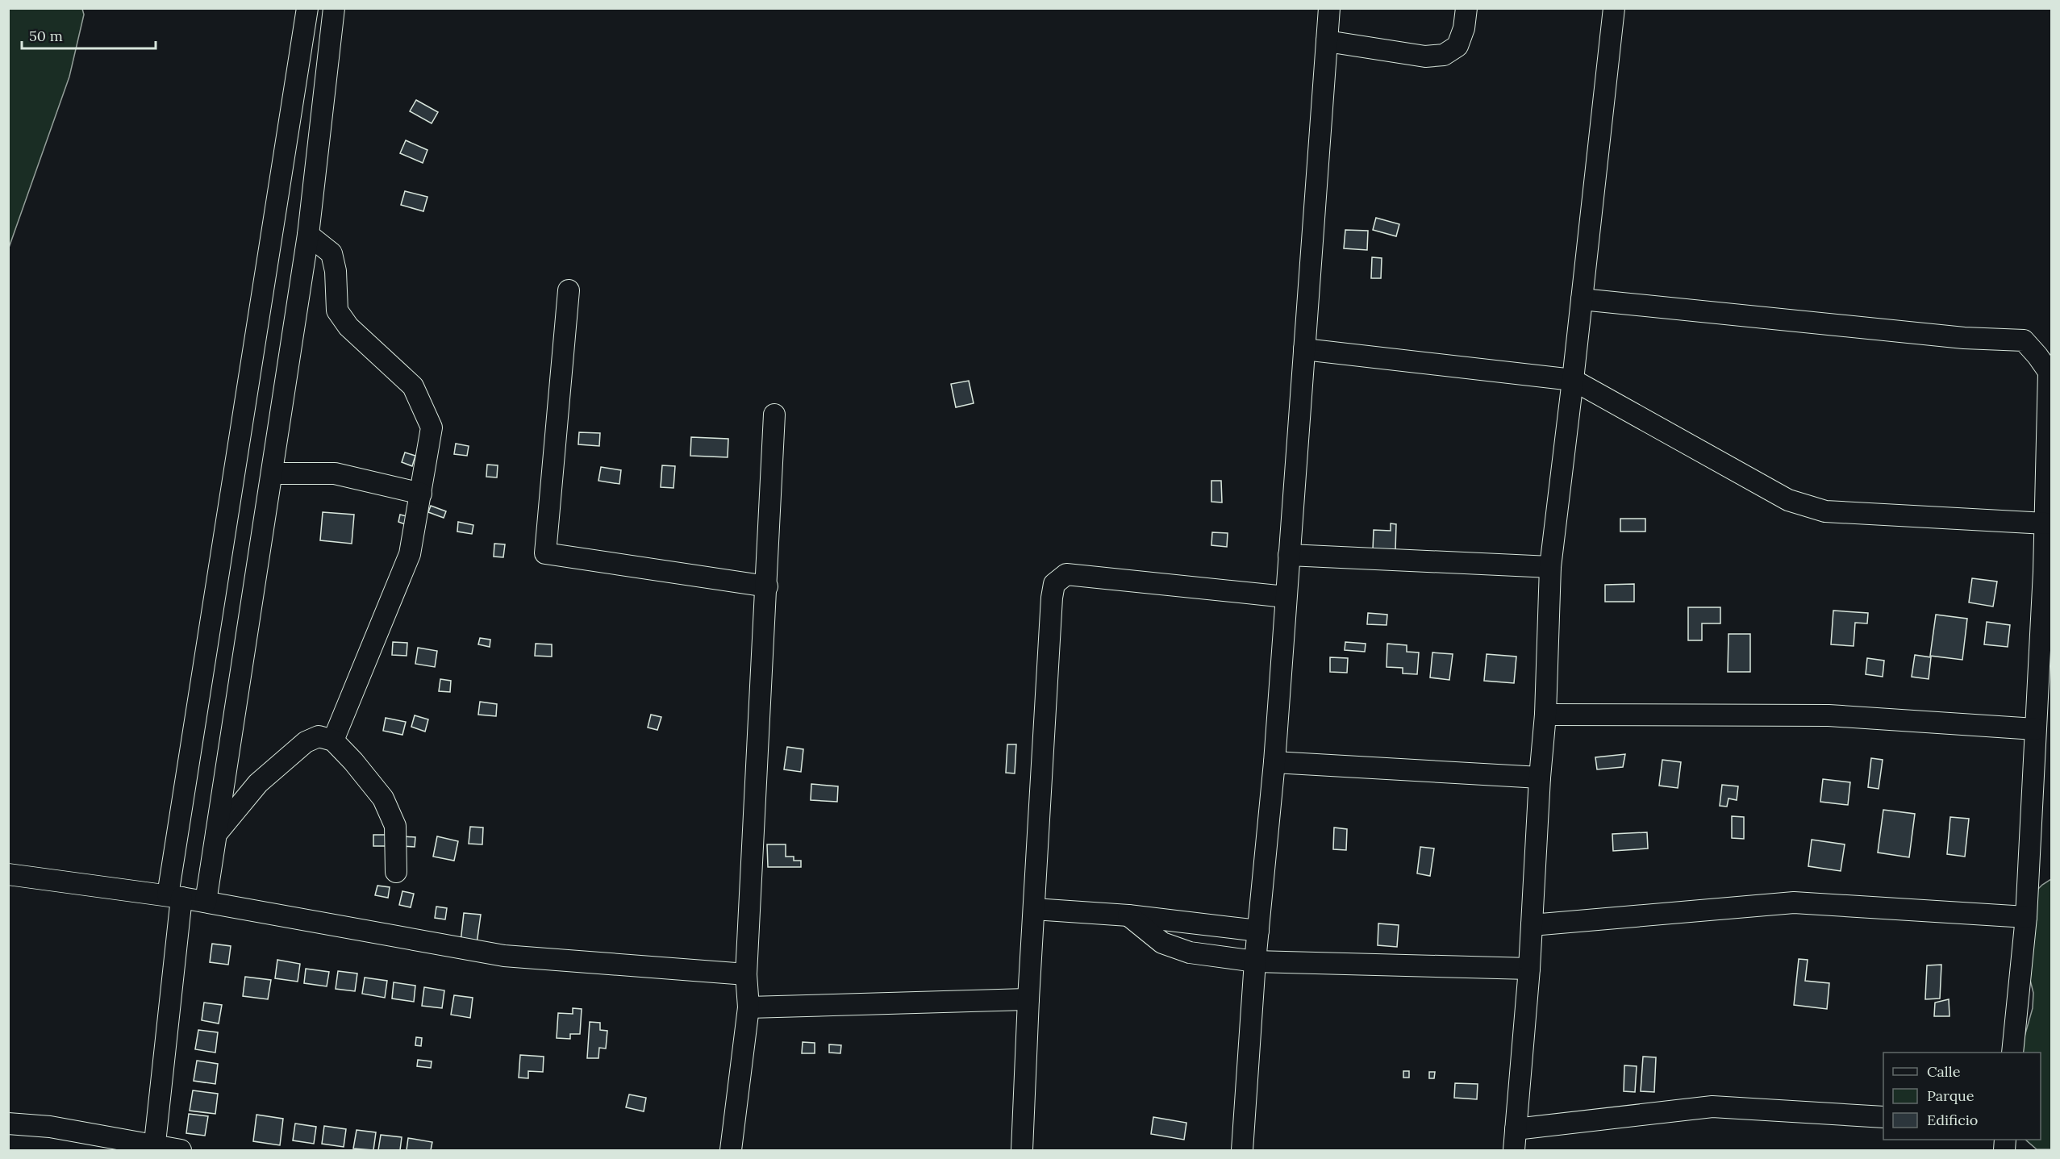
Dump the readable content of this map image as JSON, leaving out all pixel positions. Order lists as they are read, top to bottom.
{
  "legend": ["Calle", "Parque", "Edificio"],
  "scale_bar": "50 m"
}
